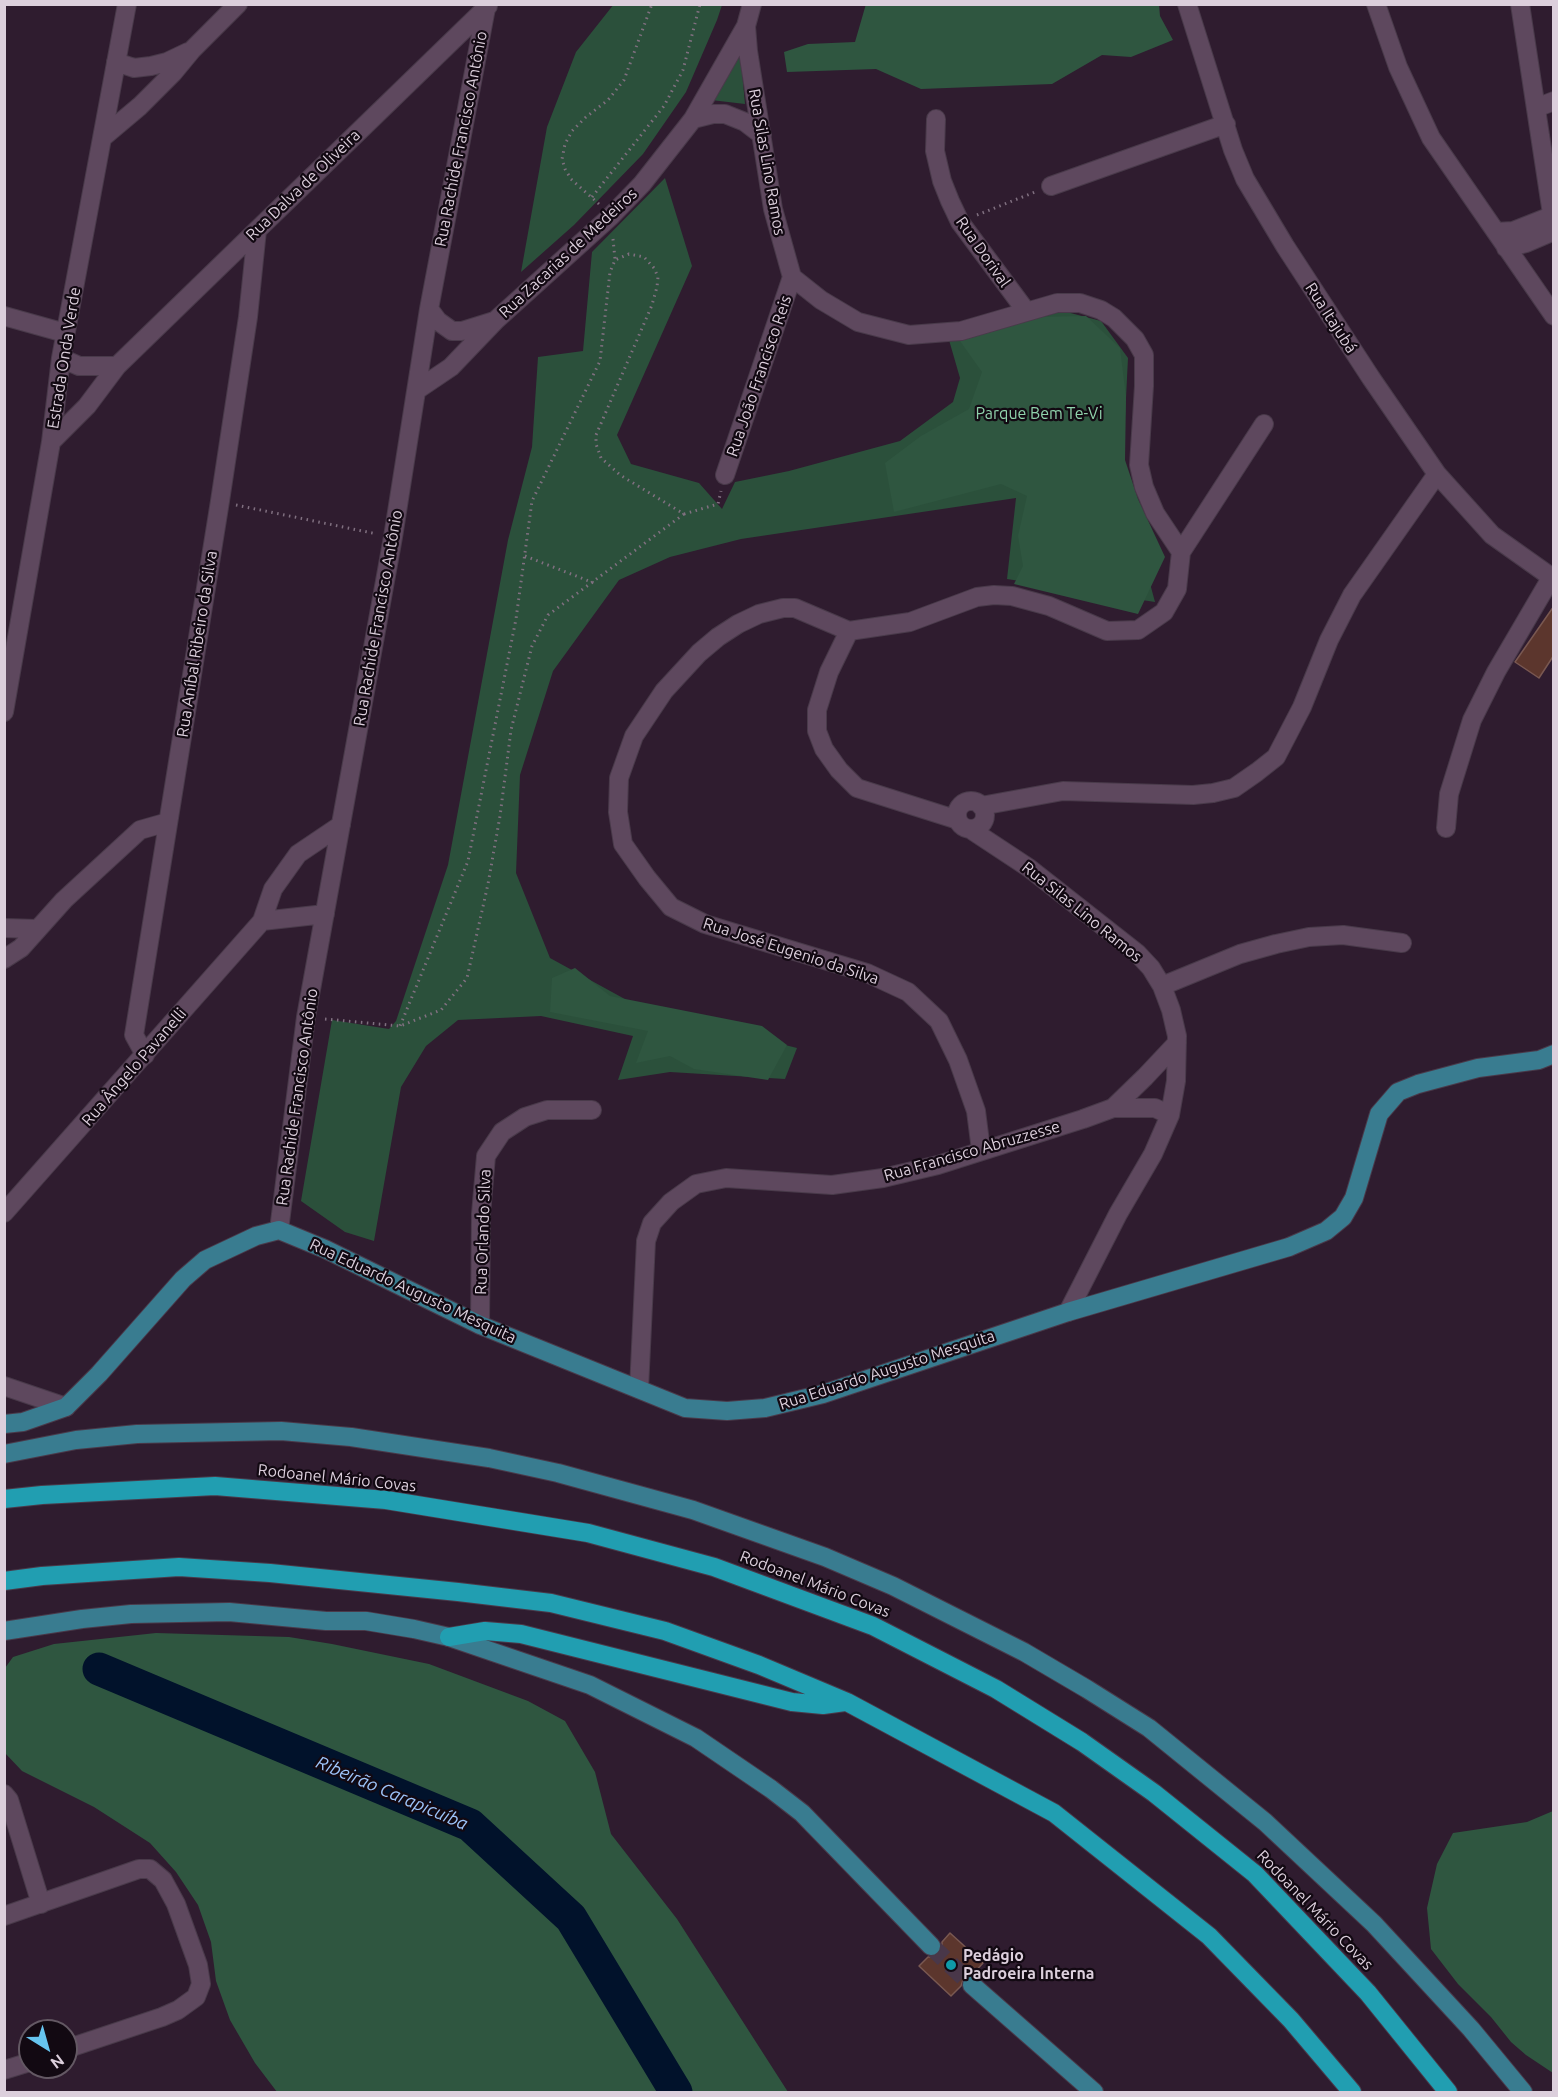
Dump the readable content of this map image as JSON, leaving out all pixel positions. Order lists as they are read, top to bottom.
{
  "streets": {
    "highway": ["Rodoanel Mário Covas"],
    "main road": ["Rua Eduardo Augusto Mesquita"],
    "street": [
      "Rua Rachide Francisco Antônio",
      "Rua Silas Lino Ramos",
      "Rua Dalva de Oliveira",
      "Rua Dorival",
      "Rua Zacarias de Medeiros",
      "Rua Itajubá",
      "Estrada Onda Verde",
      "Rua João Francisco Reis",
      "Rua Aníbal Ribeiro da Silva",
      "Rua José Eugenio da Silva",
      "Rua Ângelo Pavanelli",
      "Rua Francisco Abruzzesse",
      "Rua Orlando Silva"
    ]
  },
  "crossings": [
    ["Rua Rachide Francisco Antônio", "Rua Dalva de Oliveira"],
    ["Rua Rachide Francisco Antônio", "Rua Zacarias de Medeiros"],
    ["Rua Rachide Francisco Antônio", "Rua Ângelo Pavanelli"],
    ["Rua Rachide Francisco Antônio", "Rua Eduardo Augusto Mesquita"],
    ["Rua Silas Lino Ramos", "Rua Zacarias de Medeiros"],
    ["Rua Silas Lino Ramos", "Rua João Francisco Reis"],
    ["Rua Silas Lino Ramos", "Rua José Eugenio da Silva"],
    ["Rua Silas Lino Ramos", "Rua Francisco Abruzzesse"],
    ["Rua Silas Lino Ramos", "Rua Eduardo Augusto Mesquita"],
    ["Rua Dalva de Oliveira", "Estrada Onda Verde"],
    ["Rua Dalva de Oliveira", "Rua Aníbal Ribeiro da Silva"],
    ["Rua Aníbal Ribeiro da Silva", "Rua Ângelo Pavanelli"],
    ["Rua José Eugenio da Silva", "Rua Francisco Abruzzesse"],
    ["Rua Francisco Abruzzesse", "Rua Eduardo Augusto Mesquita"],
    ["Rua Orlando Silva", "Rua Eduardo Augusto Mesquita"]
  ],
  "water": ["Ribeirão Carapicuíba"],
  "parks": ["Parque Bem Te-Vi"],
  "places": ["Pedágio Padroeira Interna"],
  "north": "bottom right"
}
